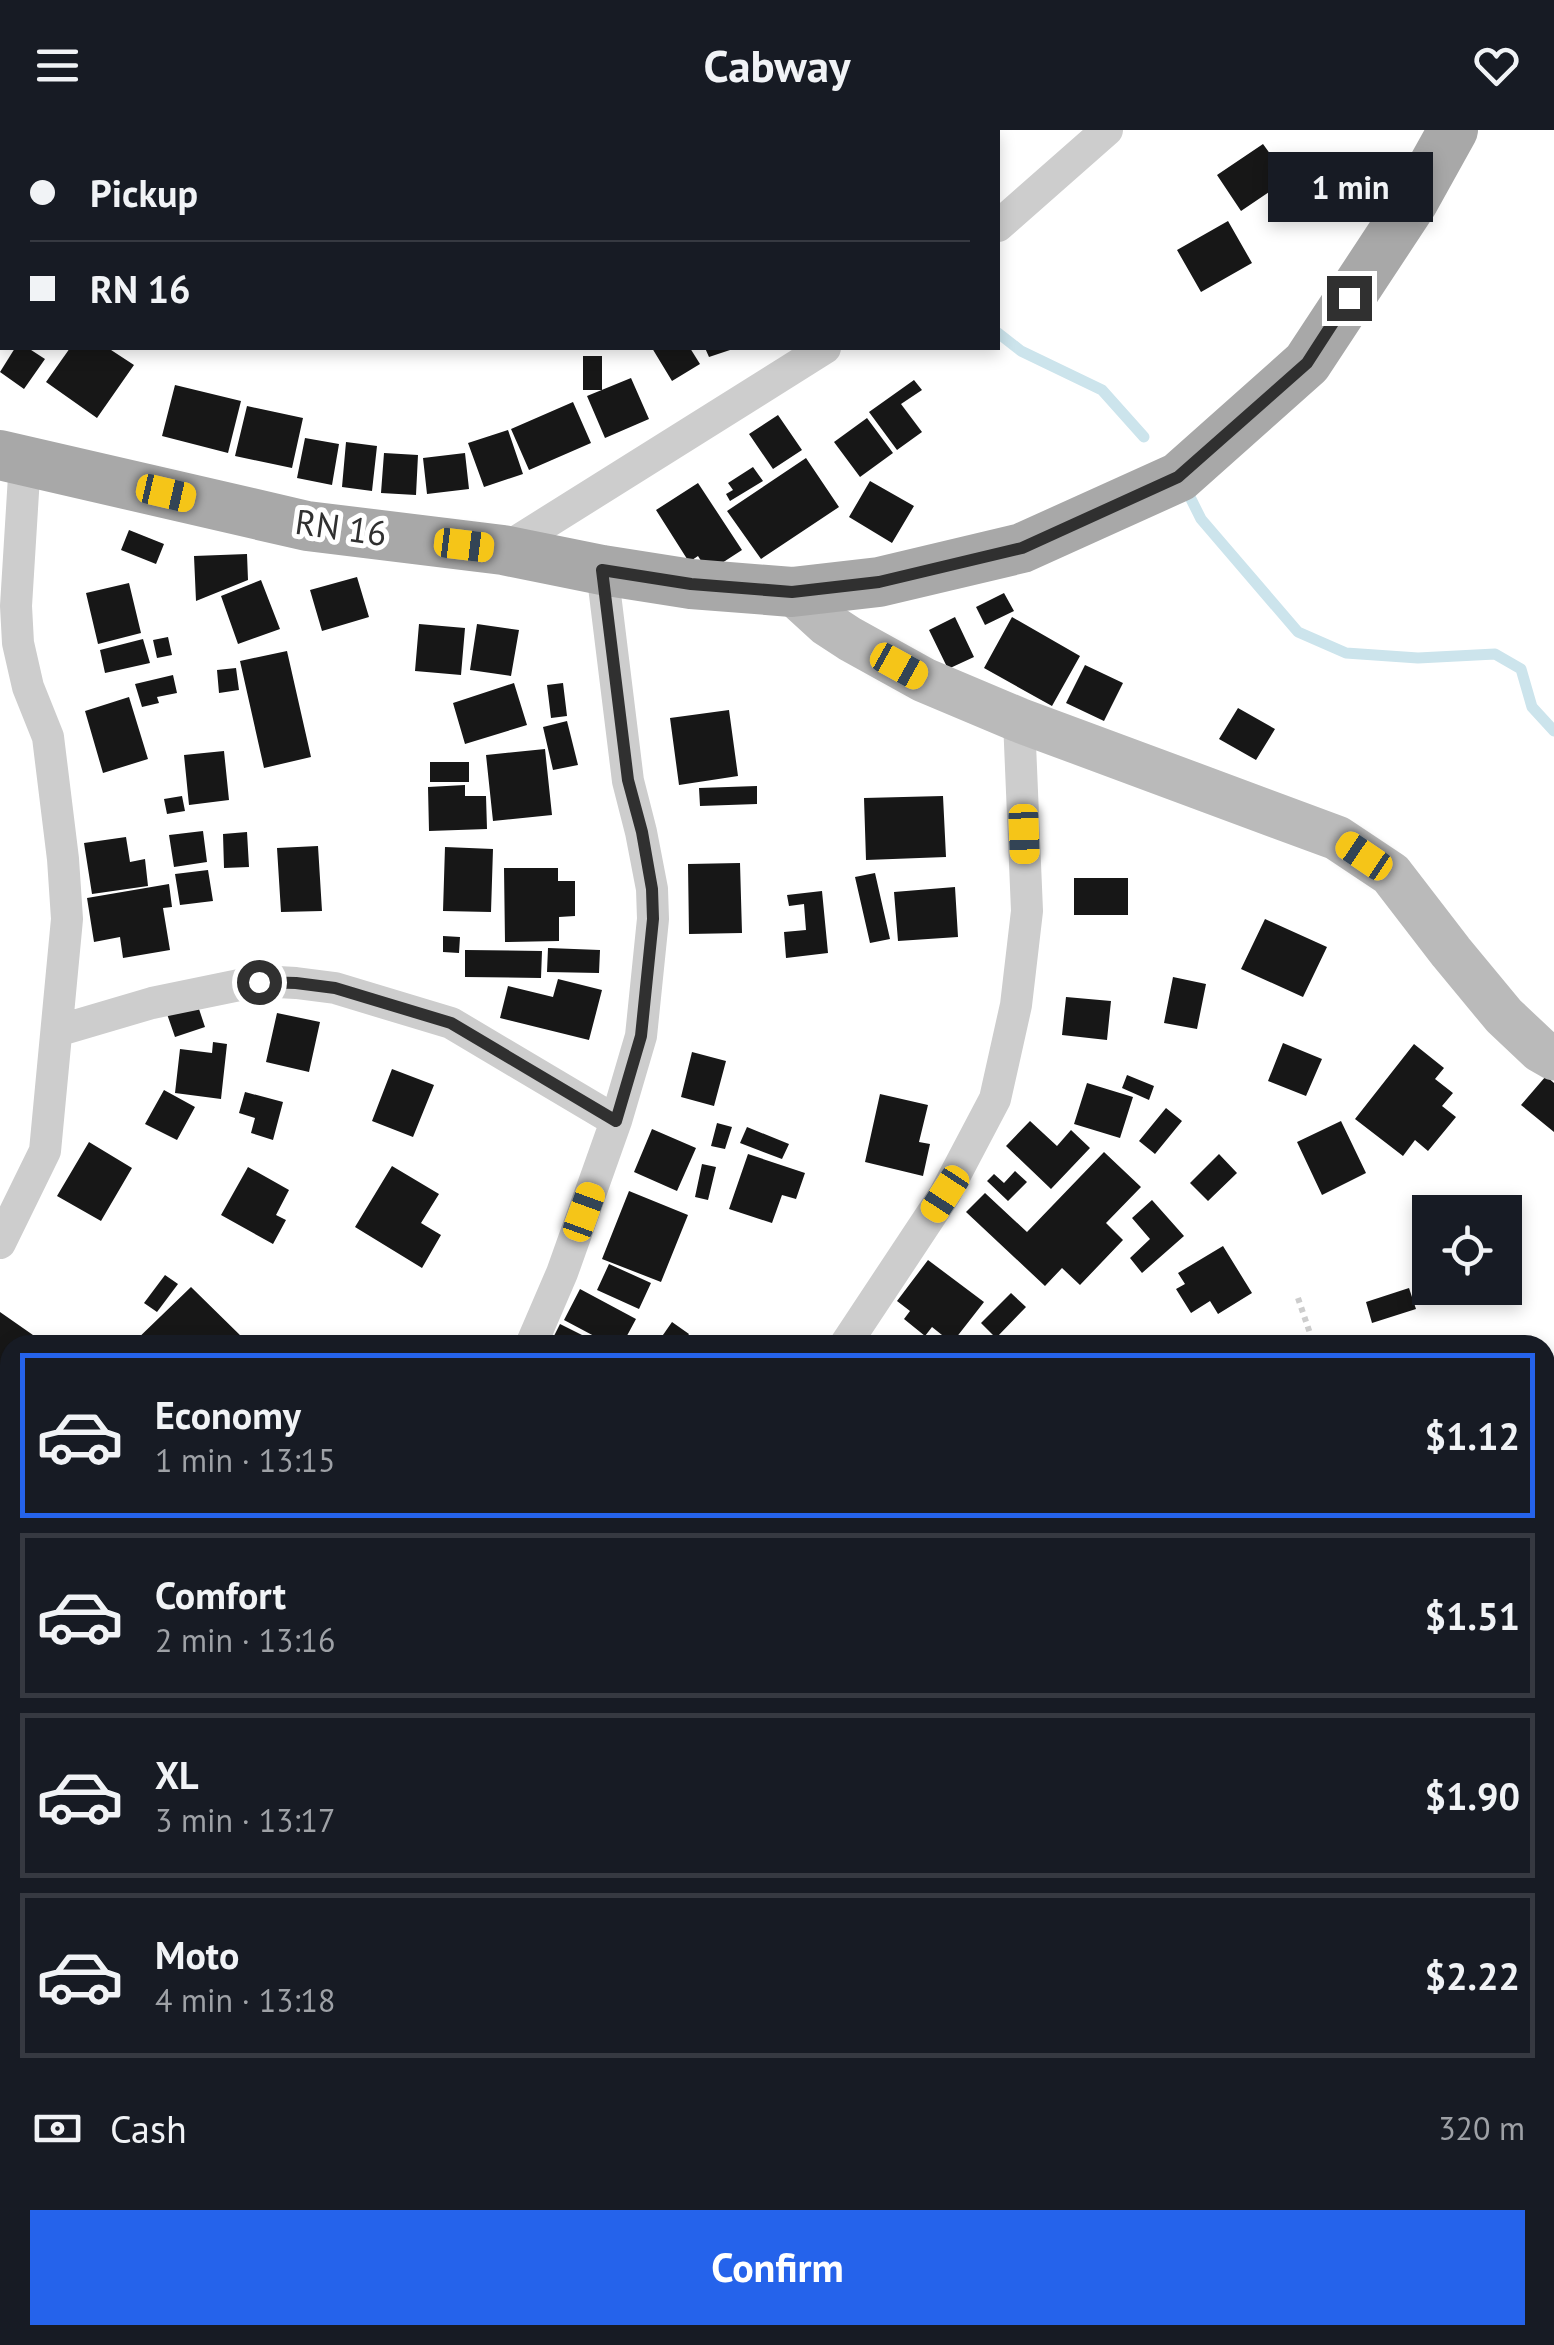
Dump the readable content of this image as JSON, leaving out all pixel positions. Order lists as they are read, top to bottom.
{
  "streets": {
    "main road": ["RN 16"]
  },
  "page": {
    "header": "Cabway",
    "banner": ["Pickup", "RN 16"],
    "bubble": "1 min",
    "list": [
      {
        "name": "Economy",
        "note": "1 min · 13:15",
        "value": "$1.12"
      },
      {
        "name": "Comfort",
        "note": "2 min · 13:16",
        "value": "$1.51"
      },
      {
        "name": "XL",
        "note": "3 min · 13:17",
        "value": "$1.90"
      },
      {
        "name": "Moto",
        "note": "4 min · 13:18",
        "value": "$2.22"
      }
    ],
    "pay": ["Cash", "320 m"],
    "buttons": "Confirm"
  }
}
